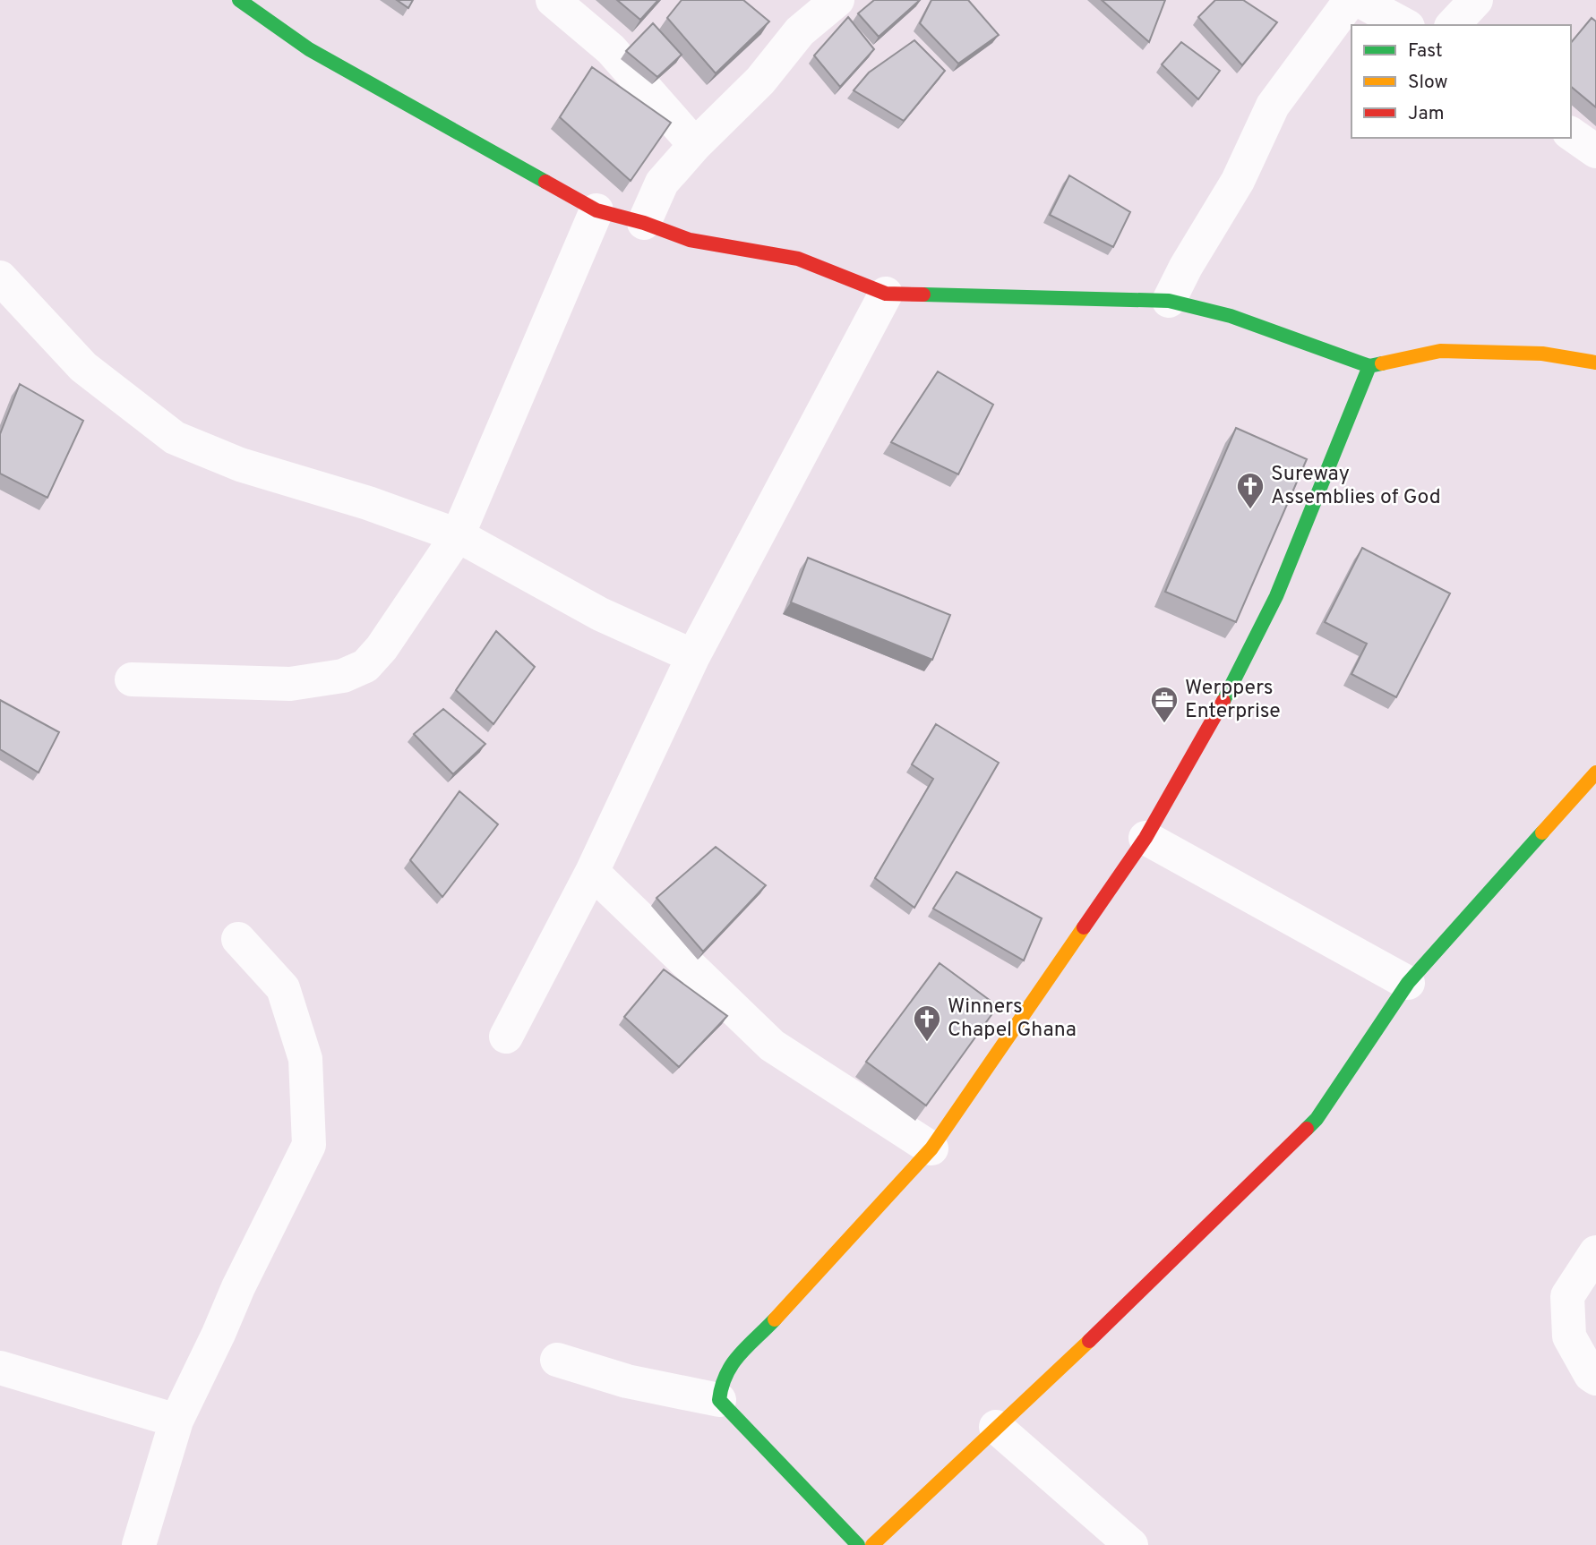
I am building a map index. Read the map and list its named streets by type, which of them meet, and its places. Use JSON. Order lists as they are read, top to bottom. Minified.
{"places":{"church":["Sureway Assemblies of God","Winners Chapel Ghana"],"office":["Werppers Enterprise"]},"legend":["Fast","Slow","Jam"]}
